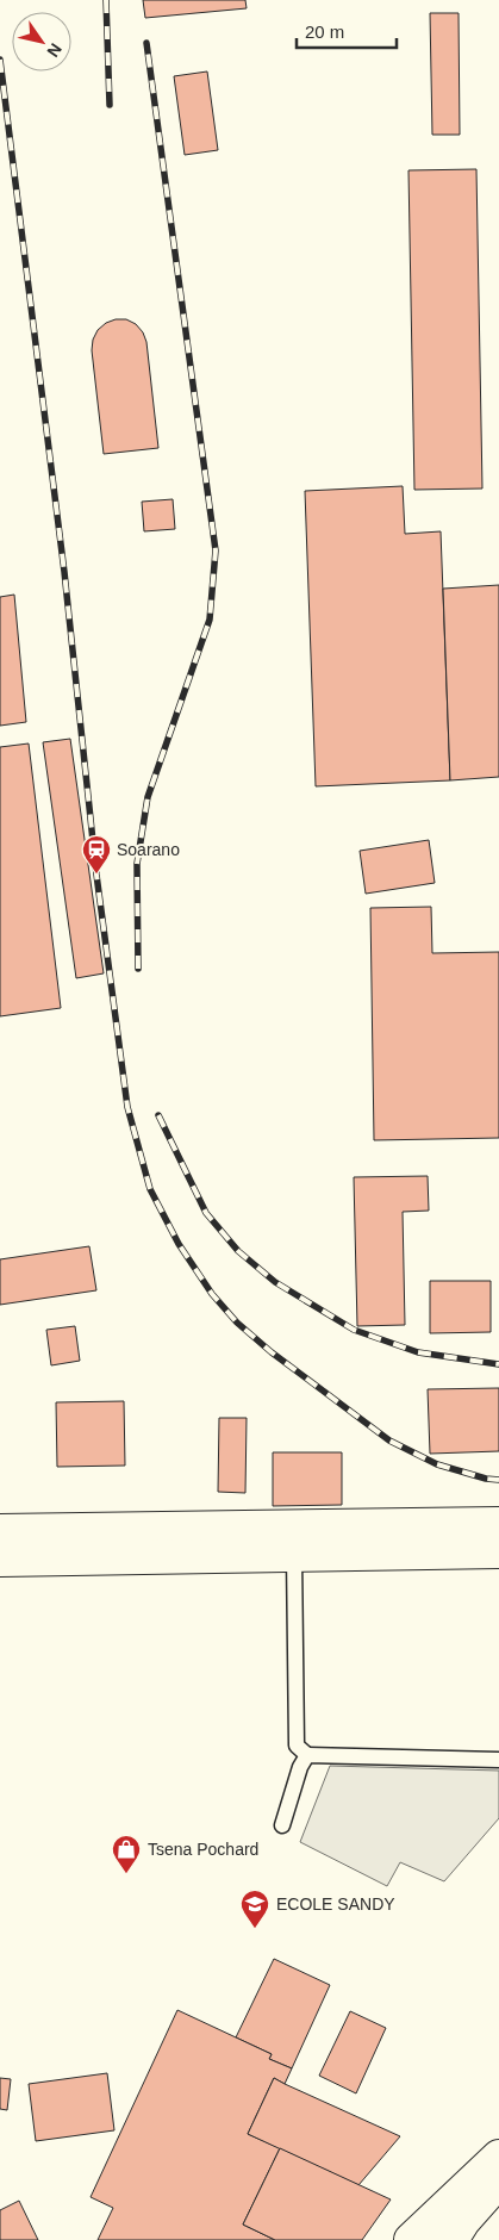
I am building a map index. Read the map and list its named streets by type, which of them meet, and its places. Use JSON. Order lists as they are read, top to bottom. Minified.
{"places":{"station":["Soarano"],"shop":["Tsena Pochard"],"school or university":["ECOLE SANDY"]},"scale_bar":"20 m","north":"bottom right"}
